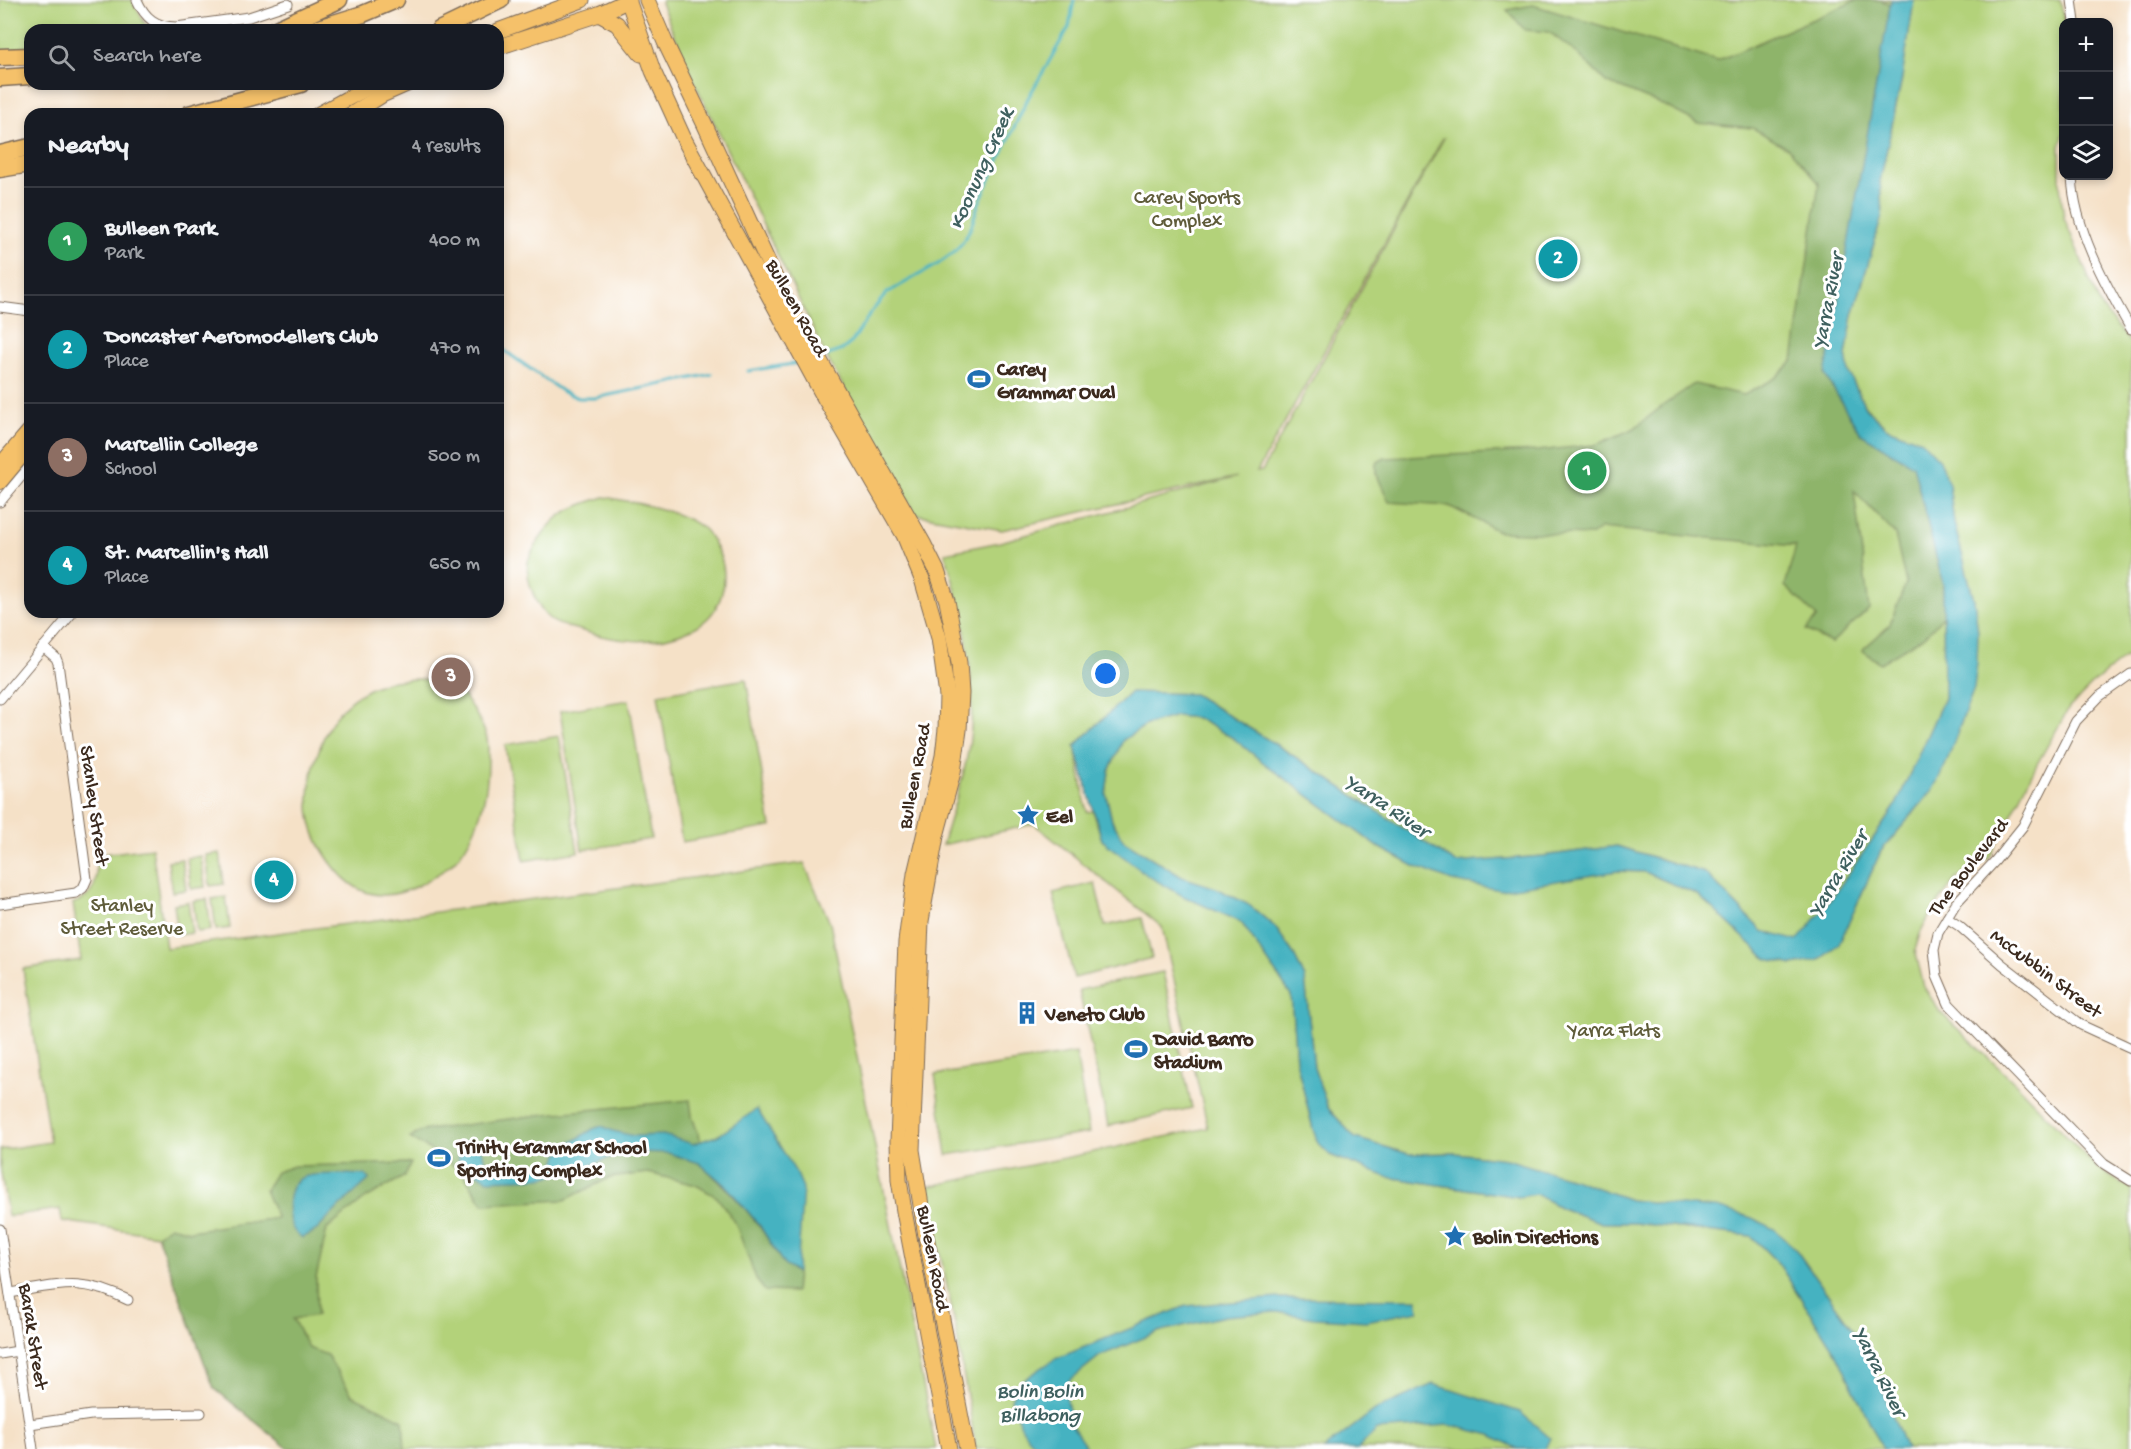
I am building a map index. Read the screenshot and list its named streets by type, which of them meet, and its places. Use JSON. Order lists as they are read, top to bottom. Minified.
{"streets":{"highway":["Bulleen Road"],"street":["Stanley Street","The Boulevard","McCubbin Street","Barak Street"]},"crossings":[["The Boulevard","McCubbin Street"]],"water":["Koonung Creek","Yarra River","Bolin Bolin Billabong"],"parks":["Carey Sports Complex","Stanley Street Reserve","Yarra Flats"],"places":{"sports":["Carey Grammar Oval","David Barro Stadium","Trinity Grammar School Sporting Complex"],"place":["Eel","Bolin Directions"],"building":["Veneto Club"]},"page":{"map_buttons":["+","−"],"search":"Search here","heading":["Nearby","4 results"],"list":[{"mark":"1","name":"Bulleen Park","note":"Park","value":"400 m"},{"mark":"2","name":"Doncaster Aeromodellers Club","note":"Place","value":"470 m"},{"mark":"3","name":"Marcellin College","note":"School","value":"500 m"},{"mark":"4","name":"St. Marcellin's Hall","note":"Place","value":"650 m"}],"pins":["2","1","3","4"]}}
